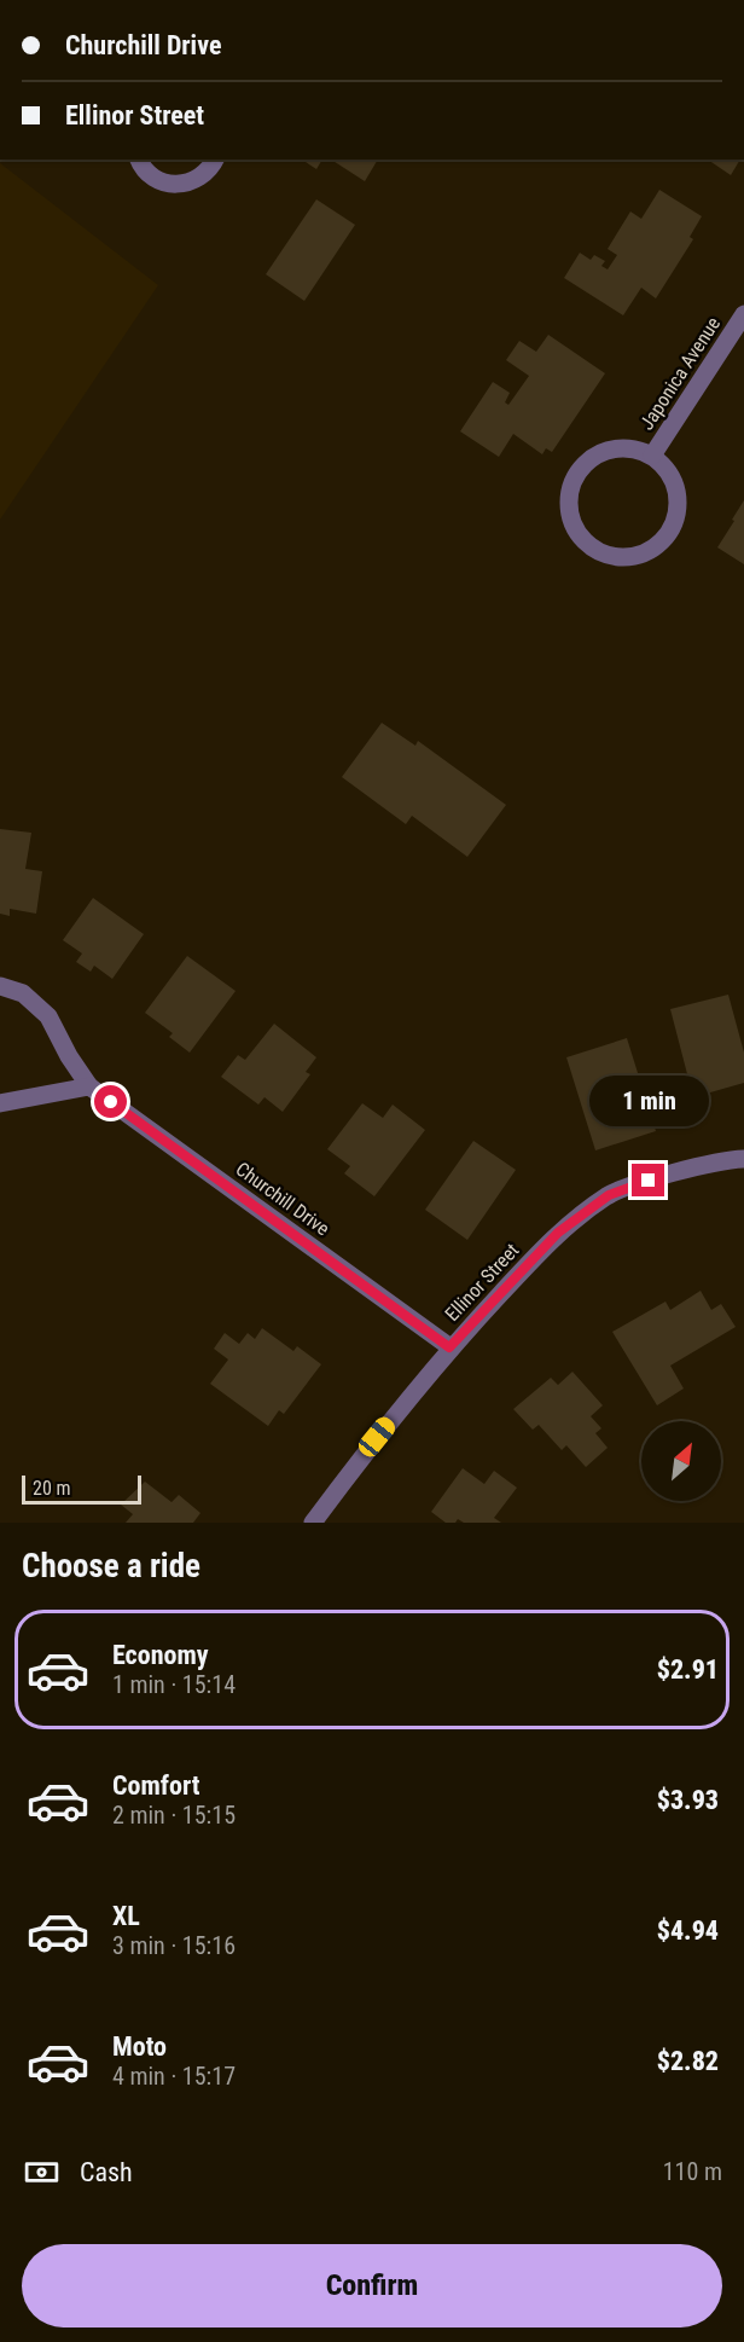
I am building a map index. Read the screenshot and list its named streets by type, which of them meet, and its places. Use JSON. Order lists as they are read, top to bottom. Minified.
{"streets":{"street":["Japonica Avenue","Churchill Drive","Ellinor Street"]},"crossings":[["Churchill Drive","Ellinor Street"]],"scale_bar":"20 m","north":"top right","page":{"banner":["Churchill Drive","Ellinor Street"],"bubble":"1 min","scale":"20 m","heading":"Choose a ride","list":[{"name":"Economy","note":"1 min · 15:14","value":"$2.91"},{"name":"Comfort","note":"2 min · 15:15","value":"$3.93"},{"name":"XL","note":"3 min · 15:16","value":"$4.94"},{"name":"Moto","note":"4 min · 15:17","value":"$2.82"}],"pay":["Cash","110 m"],"buttons":"Confirm"}}
